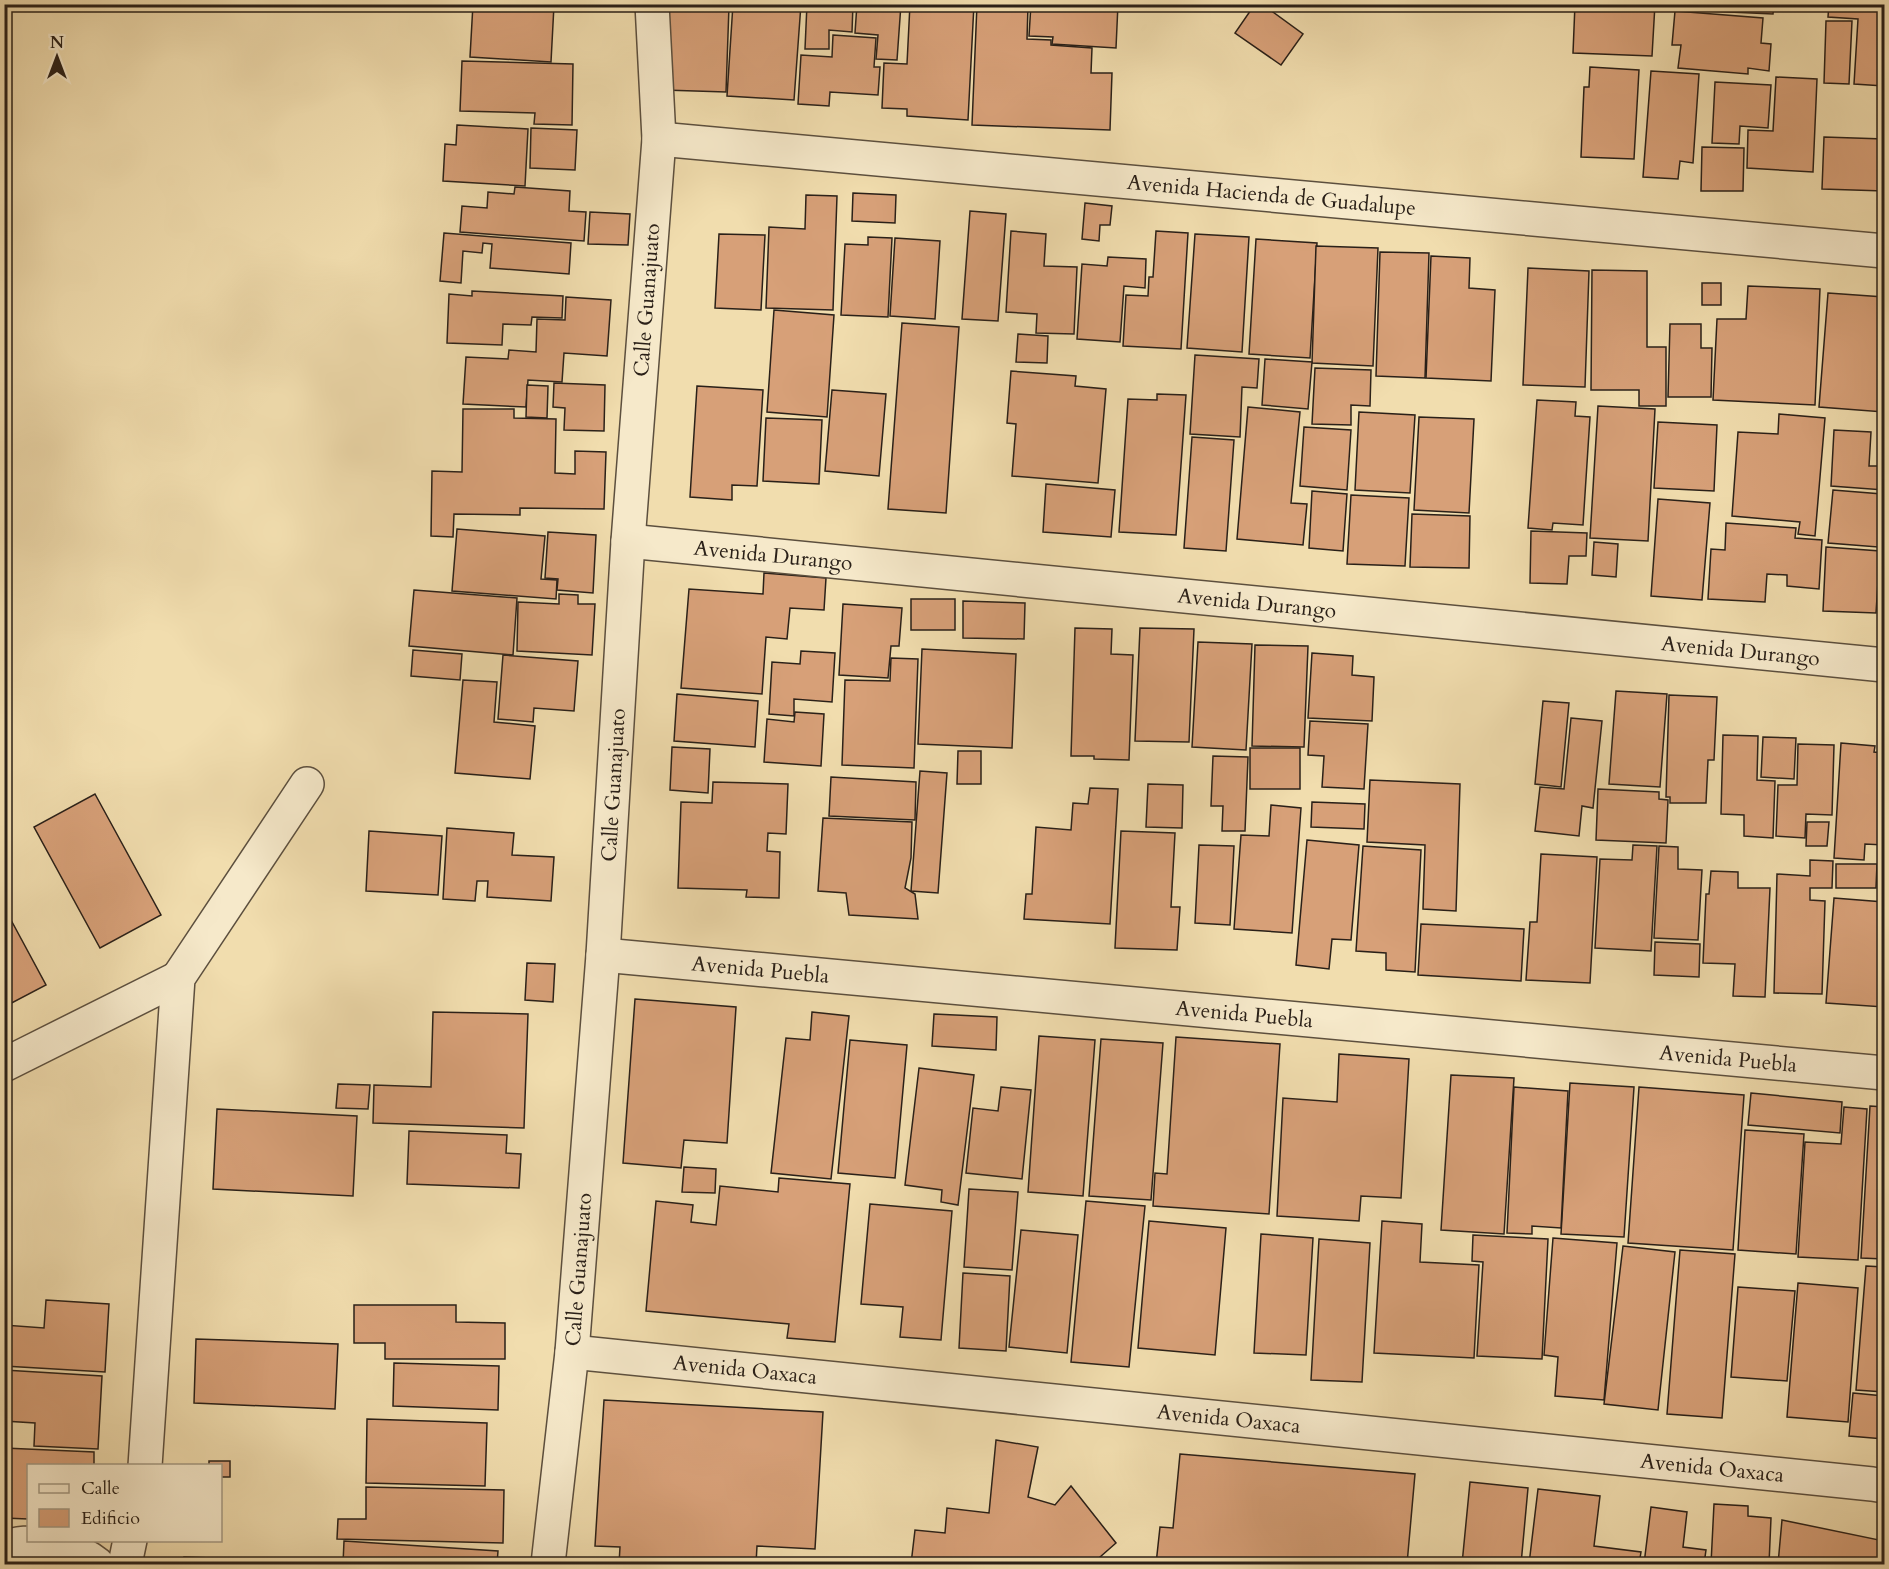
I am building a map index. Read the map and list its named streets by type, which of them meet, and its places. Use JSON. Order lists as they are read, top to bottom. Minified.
{"streets":{"street":["Avenida Hacienda de Guadalupe","Calle Guanajuato","Avenida Durango","Avenida Puebla","Avenida Oaxaca"]},"crossings":[["Avenida Hacienda de Guadalupe","Calle Guanajuato"],["Calle Guanajuato","Avenida Durango"],["Calle Guanajuato","Avenida Puebla"],["Calle Guanajuato","Avenida Oaxaca"]],"legend":["Calle","Edificio"],"north":"top"}
